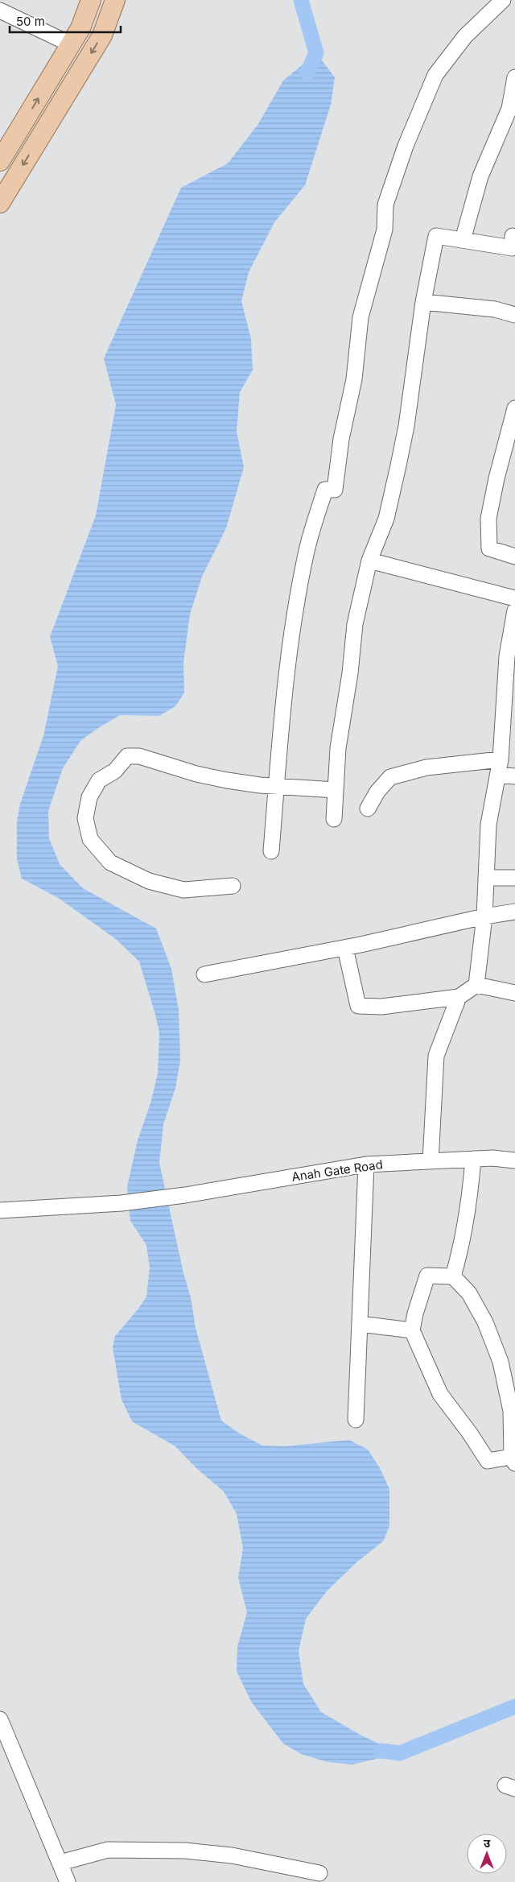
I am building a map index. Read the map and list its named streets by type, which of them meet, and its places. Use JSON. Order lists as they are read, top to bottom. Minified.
{"streets":{"street":["Anah Gate Road"]},"scale_bar":"50 m","north":"top"}
